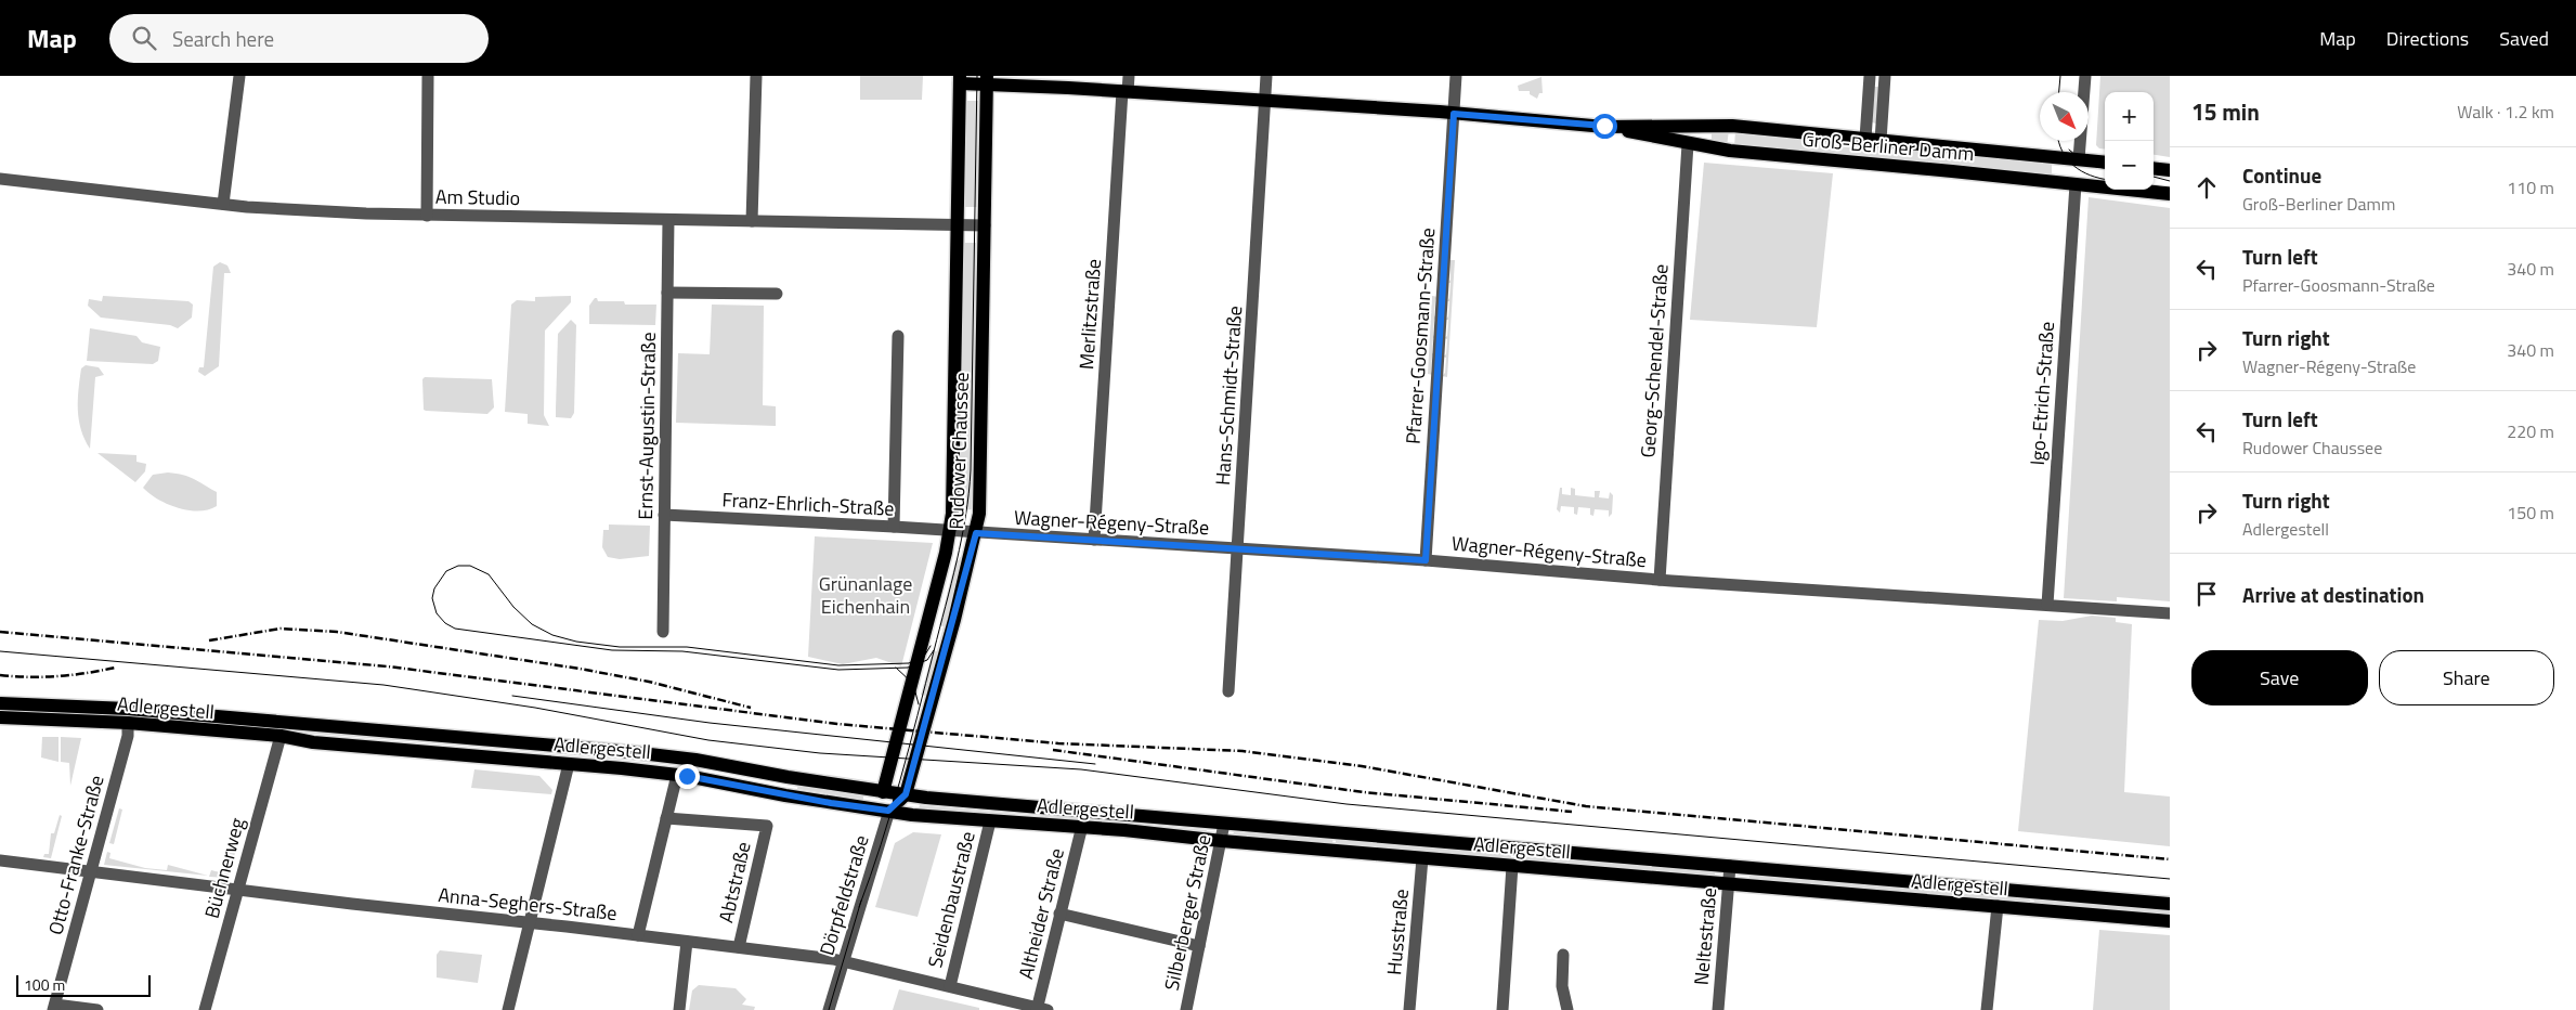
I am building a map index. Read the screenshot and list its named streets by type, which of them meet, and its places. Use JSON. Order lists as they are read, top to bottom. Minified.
{"streets":{"main road":["Groß-Berliner Damm","Rudower Chaussee","Adlergestell"],"street":["Am Studio","Merlitzstraße","Pfarrer-Goosmann-Straße","Georg-Schendel-Straße","Igo-Etrich-Straße","Hans-Schmidt-Straße","Ernst-Augustin-Straße","Franz-Ehrlich-Straße","Wagner-Régeny-Straße","Otto-Franke-Straße","Büchnerweg","Abtstraße","Dörpfeldstraße","Seidenbaustraße","Anna-Seghers-Straße","Silberberger Straße","Altheider Straße","Husstraße","Neltestraße"]},"crossings":[["Groß-Berliner Damm","Merlitzstraße"],["Groß-Berliner Damm","Pfarrer-Goosmann-Straße"],["Groß-Berliner Damm","Georg-Schendel-Straße"],["Groß-Berliner Damm","Igo-Etrich-Straße"],["Groß-Berliner Damm","Hans-Schmidt-Straße"],["Groß-Berliner Damm","Rudower Chaussee"],["Am Studio","Ernst-Augustin-Straße"],["Am Studio","Rudower Chaussee"],["Merlitzstraße","Wagner-Régeny-Straße"],["Pfarrer-Goosmann-Straße","Wagner-Régeny-Straße"],["Georg-Schendel-Straße","Wagner-Régeny-Straße"],["Igo-Etrich-Straße","Wagner-Régeny-Straße"],["Hans-Schmidt-Straße","Wagner-Régeny-Straße"],["Ernst-Augustin-Straße","Franz-Ehrlich-Straße"],["Rudower Chaussee","Franz-Ehrlich-Straße"],["Rudower Chaussee","Wagner-Régeny-Straße"],["Rudower Chaussee","Adlergestell"],["Franz-Ehrlich-Straße","Wagner-Régeny-Straße"],["Adlergestell","Otto-Franke-Straße"],["Adlergestell","Büchnerweg"],["Adlergestell","Dörpfeldstraße"],["Adlergestell","Seidenbaustraße"],["Adlergestell","Silberberger Straße"],["Adlergestell","Altheider Straße"],["Adlergestell","Husstraße"],["Adlergestell","Neltestraße"],["Otto-Franke-Straße","Anna-Seghers-Straße"],["Büchnerweg","Anna-Seghers-Straße"],["Abtstraße","Anna-Seghers-Straße"],["Dörpfeldstraße","Anna-Seghers-Straße"],["Seidenbaustraße","Anna-Seghers-Straße"],["Anna-Seghers-Straße","Altheider Straße"]],"parks":["Grünanlage Eichenhain"],"scale_bar":"100 m","north":"bottom right","page":{"header":"Map","search":"Search here","nav":["Map","Directions","Saved"],"heading":["15 min","Walk · 1.2 km"],"map_buttons":["+","−"],"list":[["Continue","Groß-Berliner Damm","110 m"],["Turn left","Pfarrer-Goosmann-Straße","340 m"],["Turn right","Wagner-Régeny-Straße","340 m"],["Turn left","Rudower Chaussee","220 m"],["Turn right","Adlergestell","150 m"],"Arrive at destination"],"buttons":["Save","Share"],"scale":"100 m"}}
